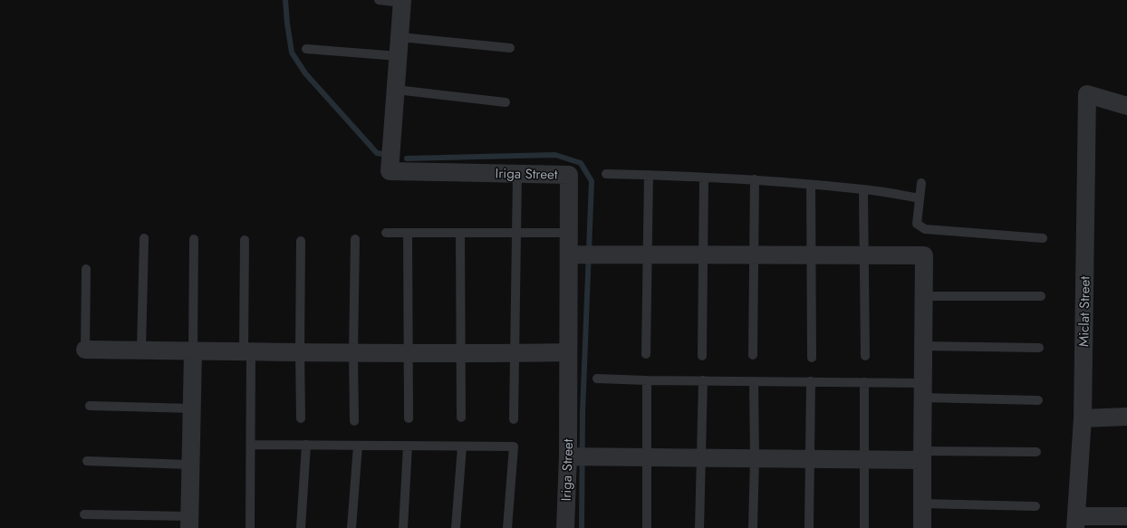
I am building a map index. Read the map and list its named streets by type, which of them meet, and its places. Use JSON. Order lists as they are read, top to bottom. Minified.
{"streets":{"street":["Iriga Street","Miclat Street"]}}
